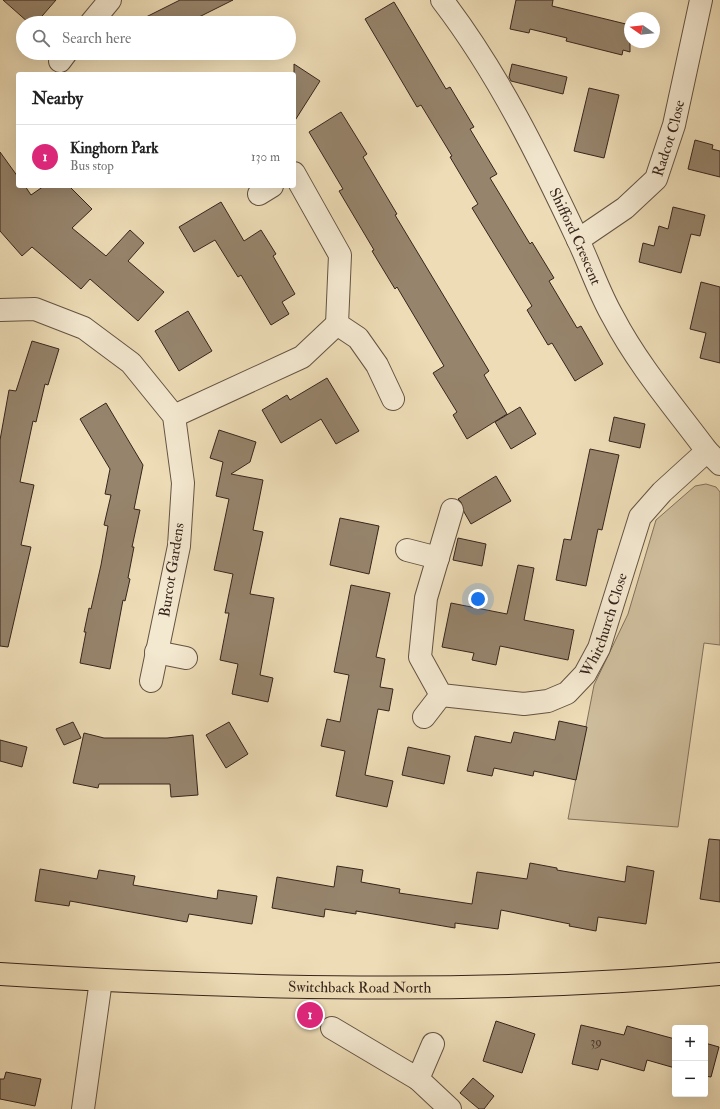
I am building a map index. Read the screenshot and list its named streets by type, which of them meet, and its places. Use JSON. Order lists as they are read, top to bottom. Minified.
{"streets":{"main road":["Switchback Road North"],"street":["Radcot Close","Shifford Crescent","Burcot Gardens","Whitchurch Close"]},"crossings":[["Radcot Close","Shifford Crescent"],["Shifford Crescent","Whitchurch Close"]],"house_numbers":["39"],"north":"left","page":{"search":"Search here","heading":"Nearby","list":[{"mark":"1","name":"Kinghorn Park","note":"Bus stop","value":"130 m"}],"pins":"1","map_buttons":["+","−"]}}
